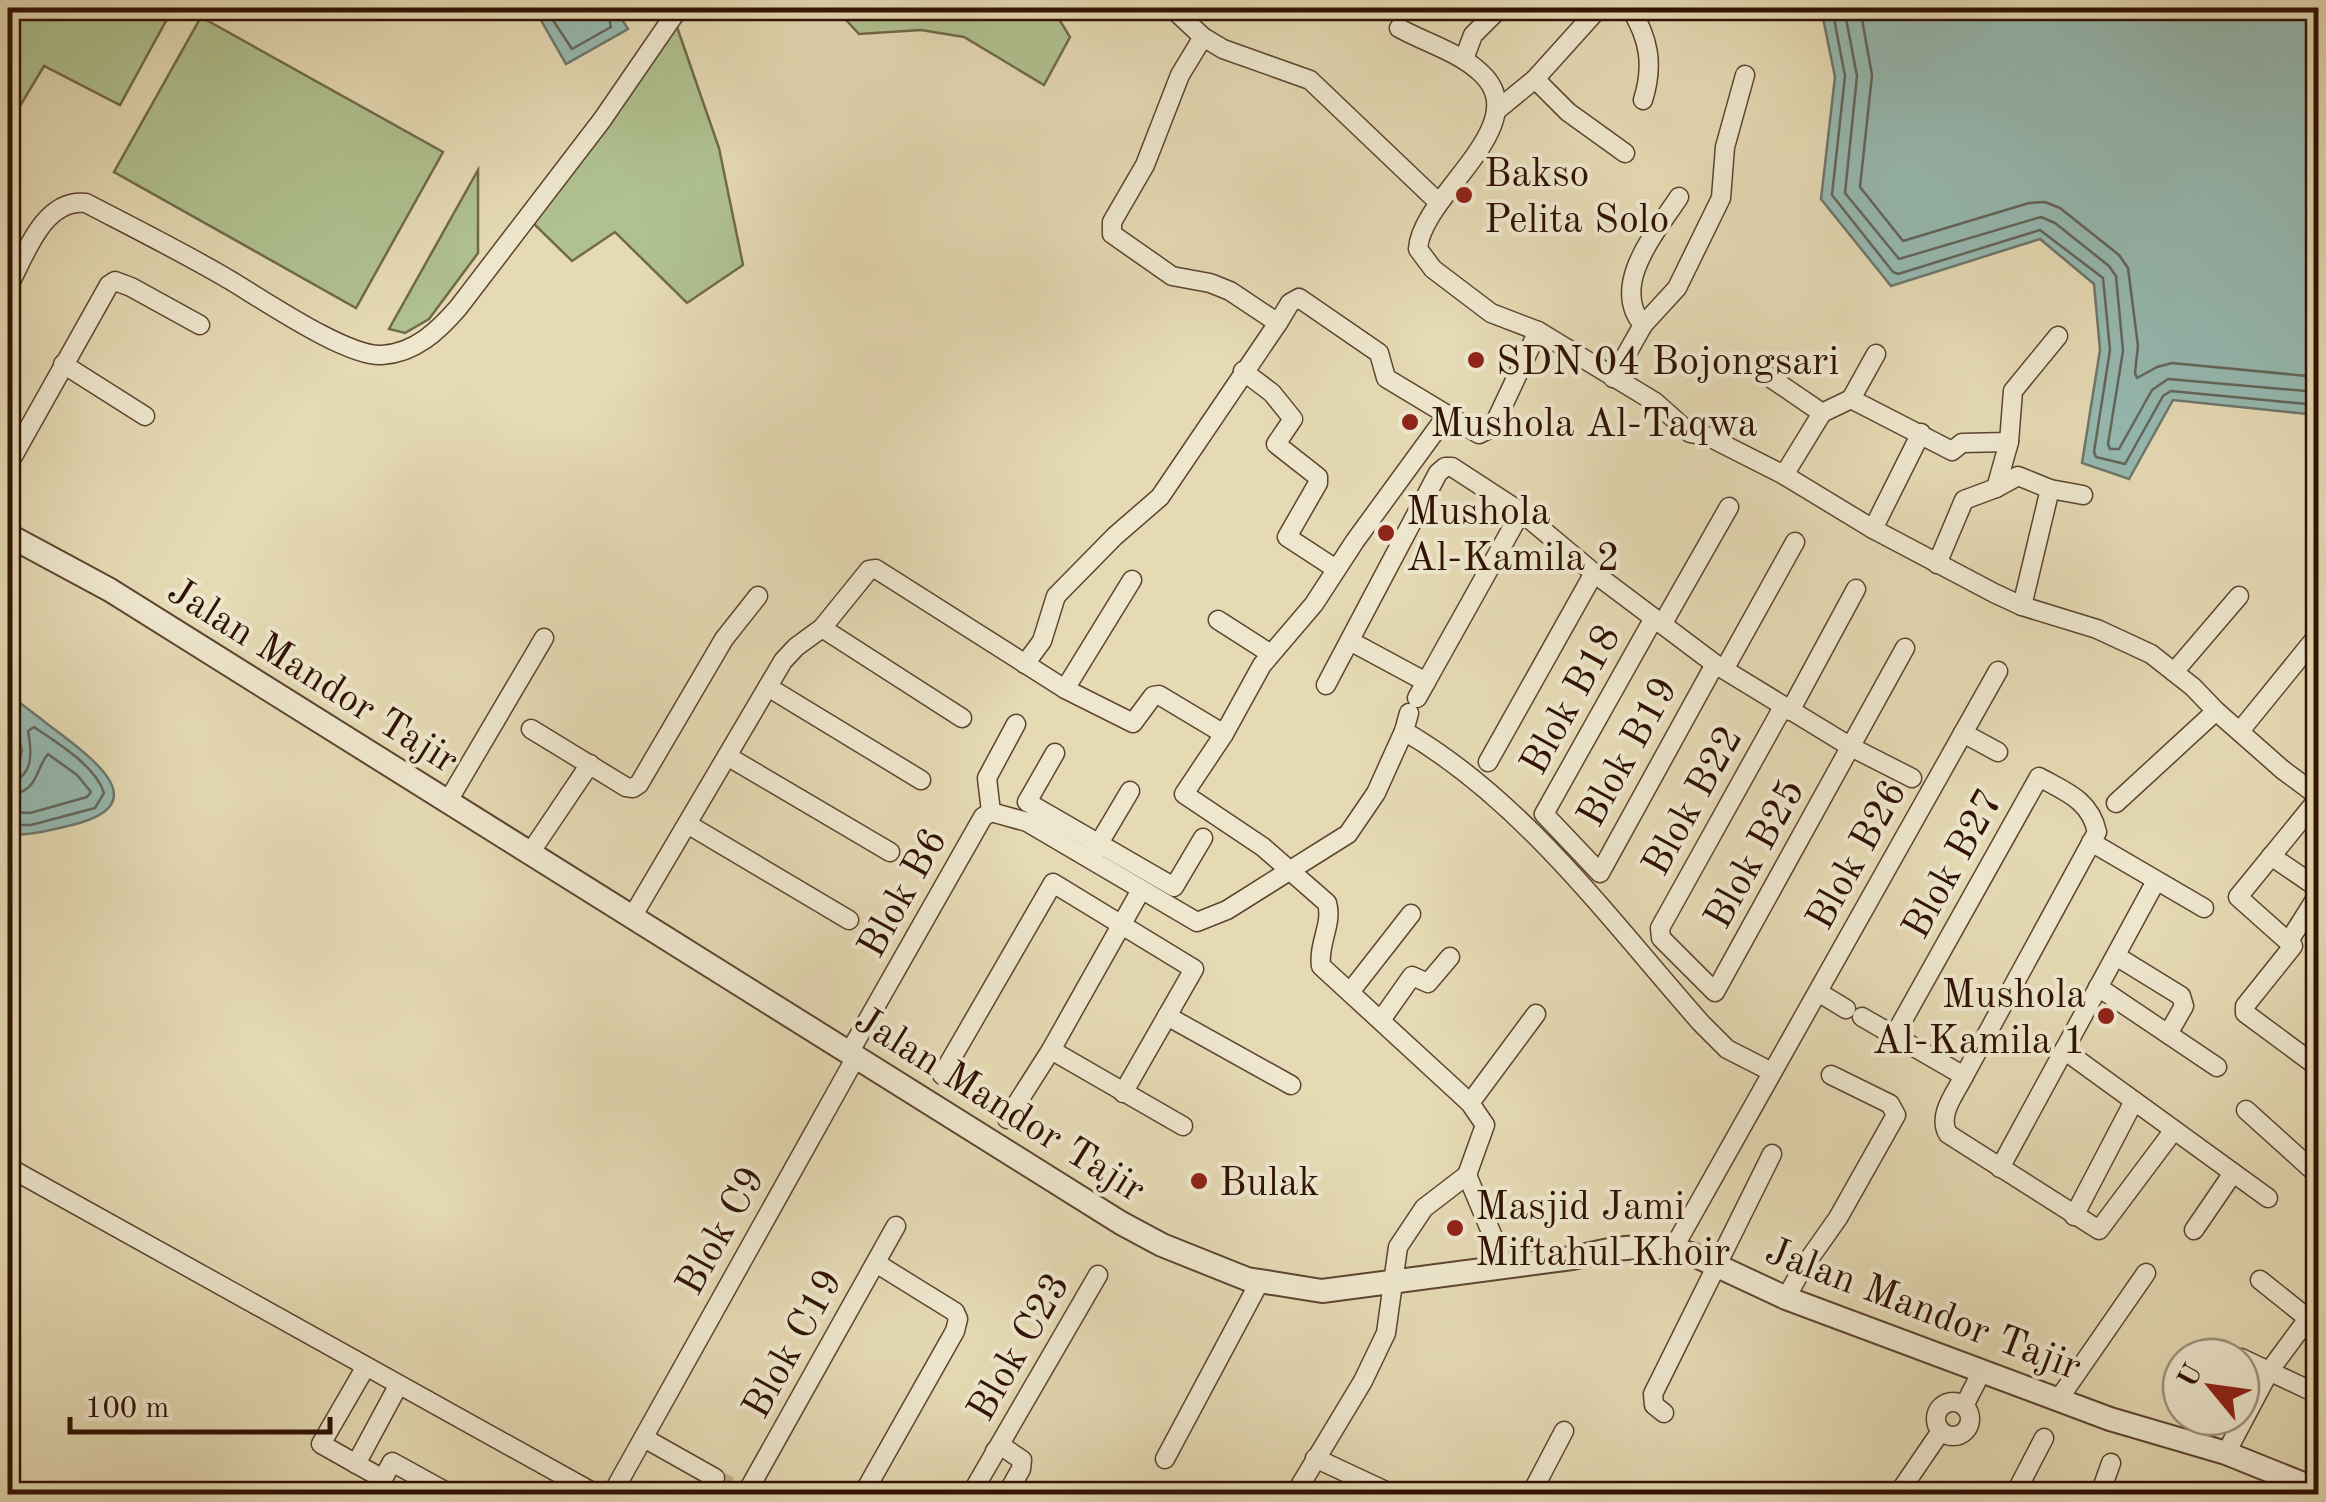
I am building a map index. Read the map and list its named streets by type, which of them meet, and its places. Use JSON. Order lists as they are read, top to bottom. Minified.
{"streets":{"street":["Jalan Mandor Tajir","Blok B18","Blok B19","Blok B22","Blok B25","Blok B26","Blok B27","Blok B6","Blok C9","Blok C19","Blok C23"]},"crossings":[["Jalan Mandor Tajir","Blok B26"],["Jalan Mandor Tajir","Blok B6"],["Jalan Mandor Tajir","Blok C9"],["Blok B18","Blok B19"],["Blok B22","Blok B25"],["Blok B6","Blok C9"]],"places":["Bakso Pelita Solo","SDN 04 Bojongsari","Mushola Al-Taqwa","Mushola Al-Kamila 2","Mushola Al-Kamila 1","Bulak","Masjid Jami Miftahul Khoir"],"scale_bar":"100 m","north":"top left"}
